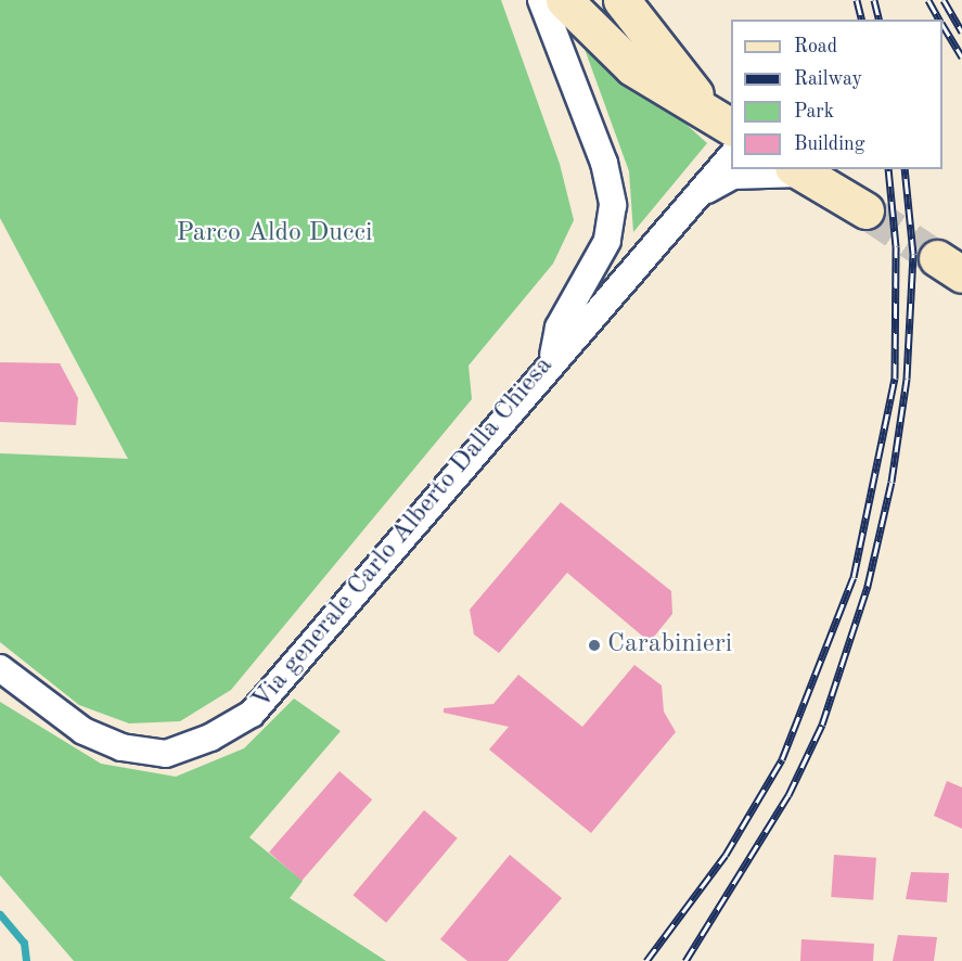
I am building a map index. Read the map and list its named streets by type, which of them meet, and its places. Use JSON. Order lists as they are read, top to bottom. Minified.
{"streets":{"street":["Via generale Carlo Alberto Dalla Chiesa"]},"parks":["Parco Aldo Ducci"],"places":["Carabinieri"],"legend":["Road","Railway","Park","Building"]}
